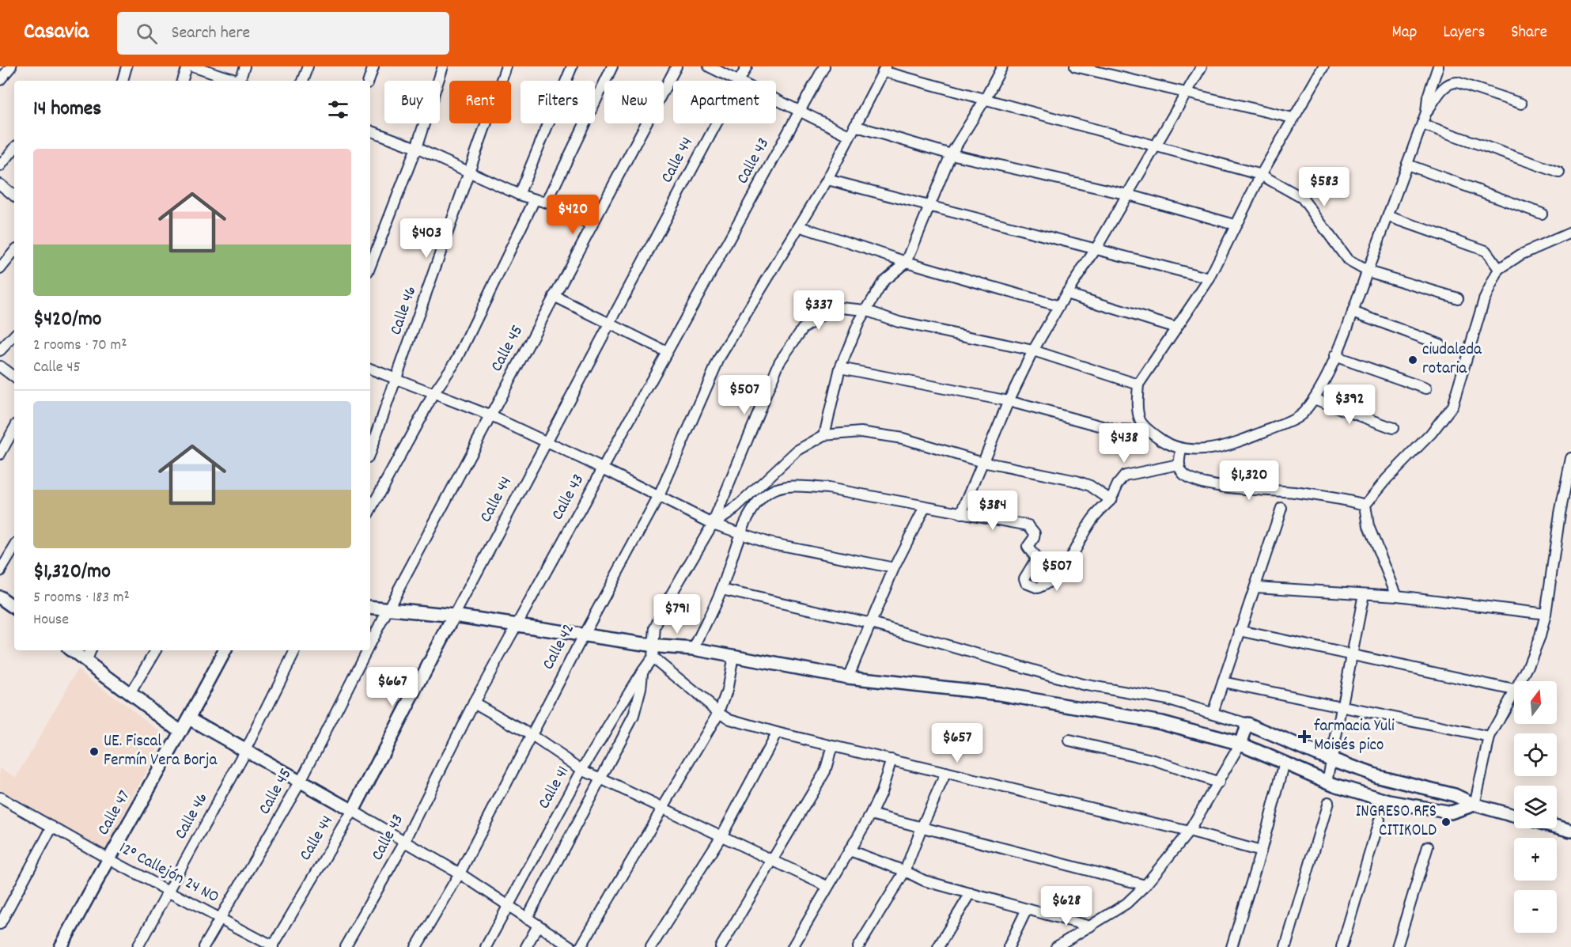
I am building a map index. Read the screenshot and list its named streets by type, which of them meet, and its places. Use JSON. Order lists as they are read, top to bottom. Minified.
{"streets":{"street":["Calle 44","Calle 43","Calle 46","Calle 45","Calle 42","Calle 41","Calle 47","12° Callejón 24 NO"]},"crossings":[["Calle 44","12° Callejón 24 NO"],["Calle 46","12° Callejón 24 NO"],["Calle 45","12° Callejón 24 NO"],["Calle 47","12° Callejón 24 NO"]],"places":{"other":["ciudaleda rotaria","UE. Fiscal Fermín Vera Borja","INGRESO RFS CITIKOLD"],"health":["farmacia Yuli Moisés pico"]},"north":"top","page":{"header":"Casavia","search":"Search here","nav":["Map","Layers","Share"],"chip":["Buy","Rent","Filters","New","Apartment"],"heading":"14 homes","list":[{"name":"$420/mo","note":"2 rooms · 70 m² · Calle 45"},{"name":"$1,320/mo","note":"5 rooms · 183 m² · House"}],"price":["$583","$420","$403","$337","$507","$392","$438","$1,320","$384","$507","$791","$667","$657","$628"],"map_buttons":["+","−"]}}
